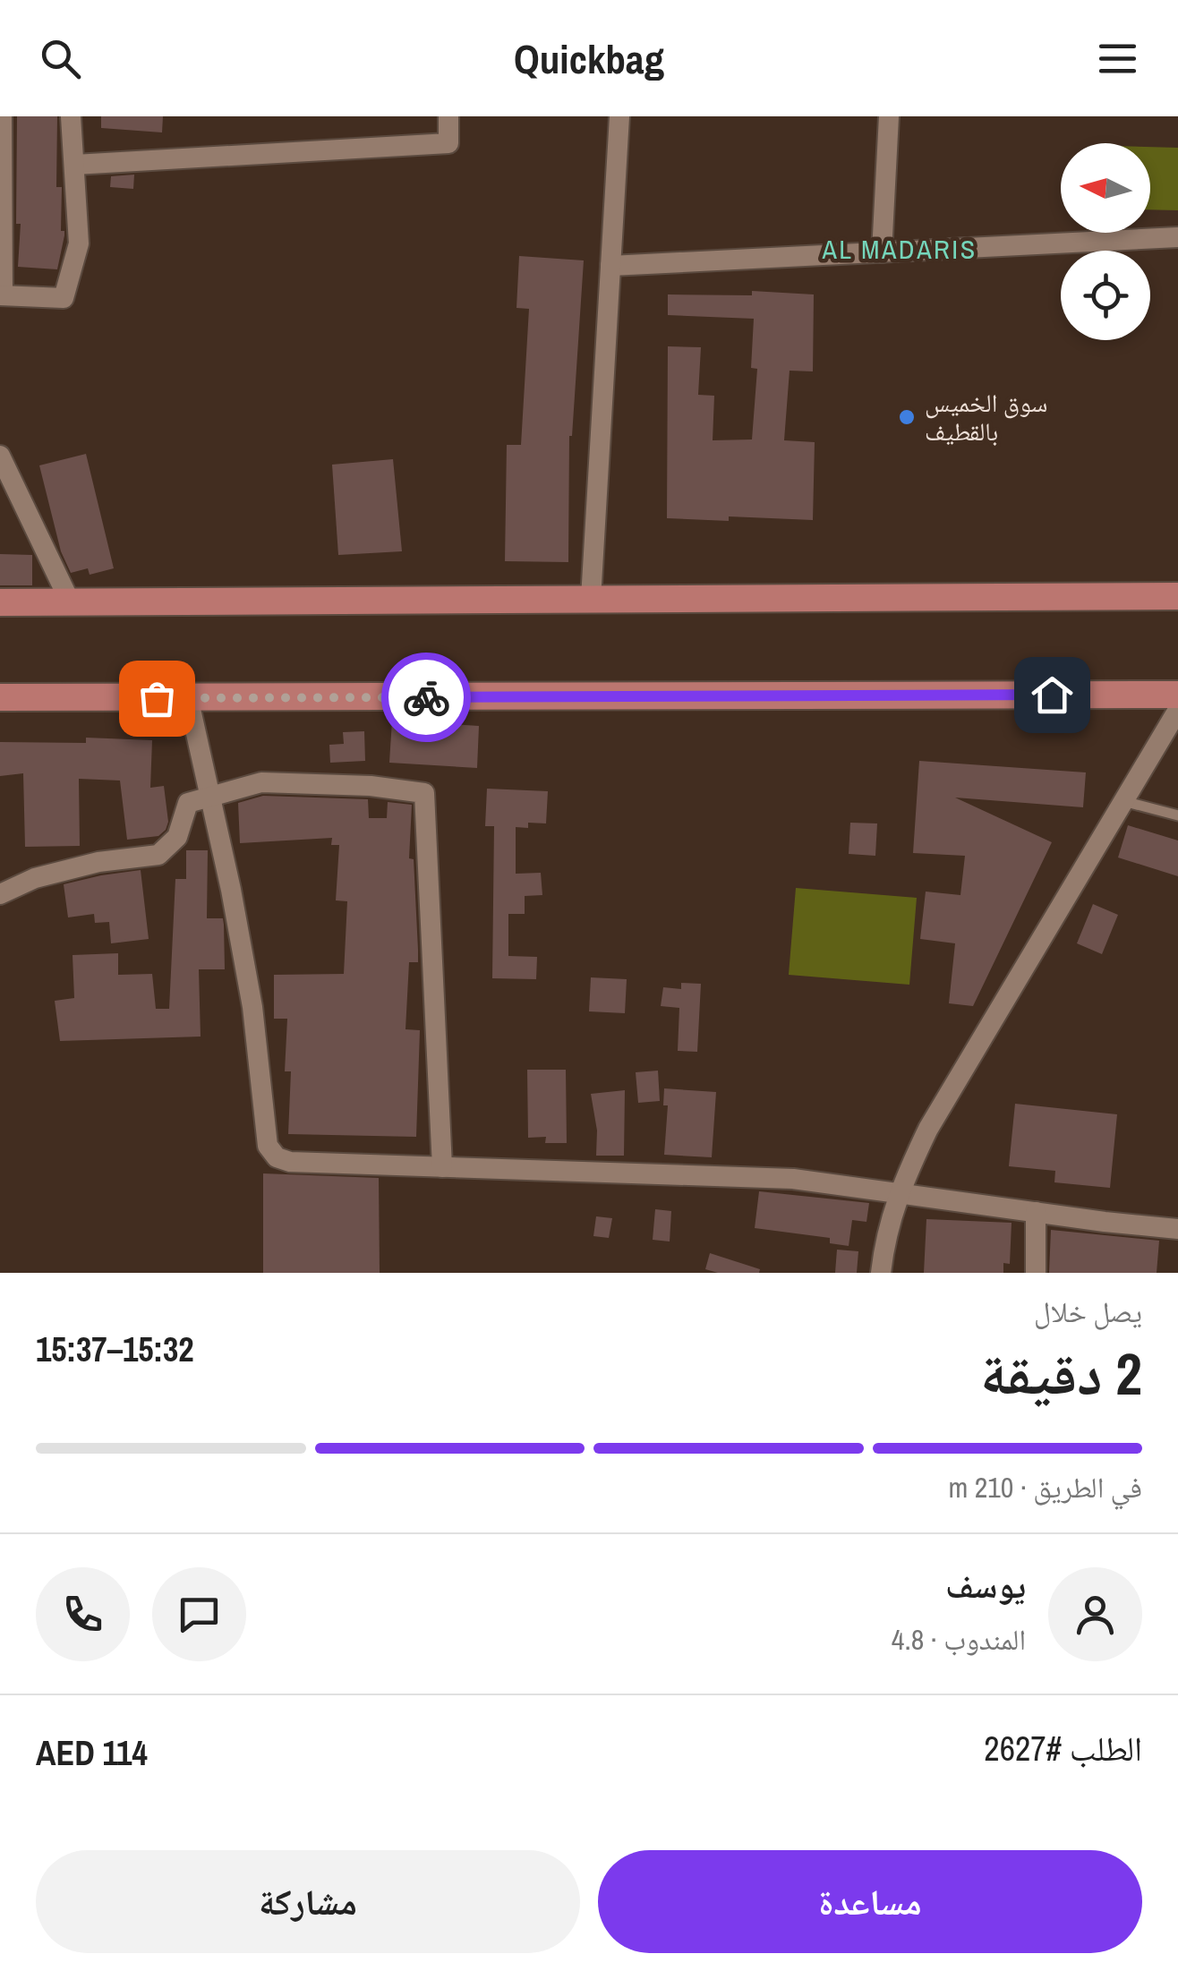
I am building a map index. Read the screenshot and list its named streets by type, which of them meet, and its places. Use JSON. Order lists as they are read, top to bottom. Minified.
{"districts":["AL MADARIS"],"places":["سوق الخميس بالقطيف"],"north":"left","page":{"header":"Quickbag","heading":["2 دقيقة","يصل خلال","15:32–15:37"],"panel":["يوسف","المندوب · 4.8","الطلب #2627","AED 114"],"bar":"في الطريق · 210 m","buttons":["مساعدة","مشاركة"]}}
